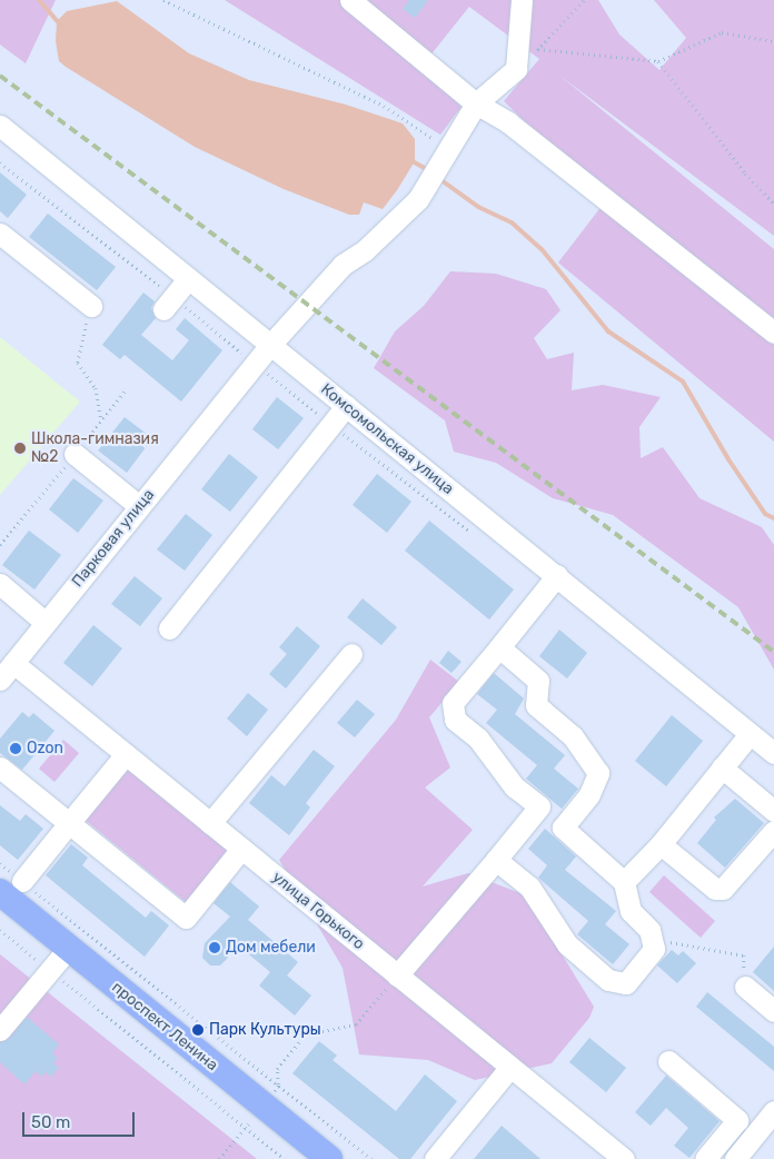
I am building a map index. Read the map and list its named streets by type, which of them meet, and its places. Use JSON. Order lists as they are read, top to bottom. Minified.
{"streets":{"main road":["проспект Ленина"],"street":["Комсомольская улица","Парковая улица","улица Горького"]},"crossings":[["Комсомольская улица","Парковая улица"],["Парковая улица","улица Горького"]],"places":["Школа-гимназия №2","Ozon","Дом мебели","Парк Культуры"],"scale_bar":"50 m"}
